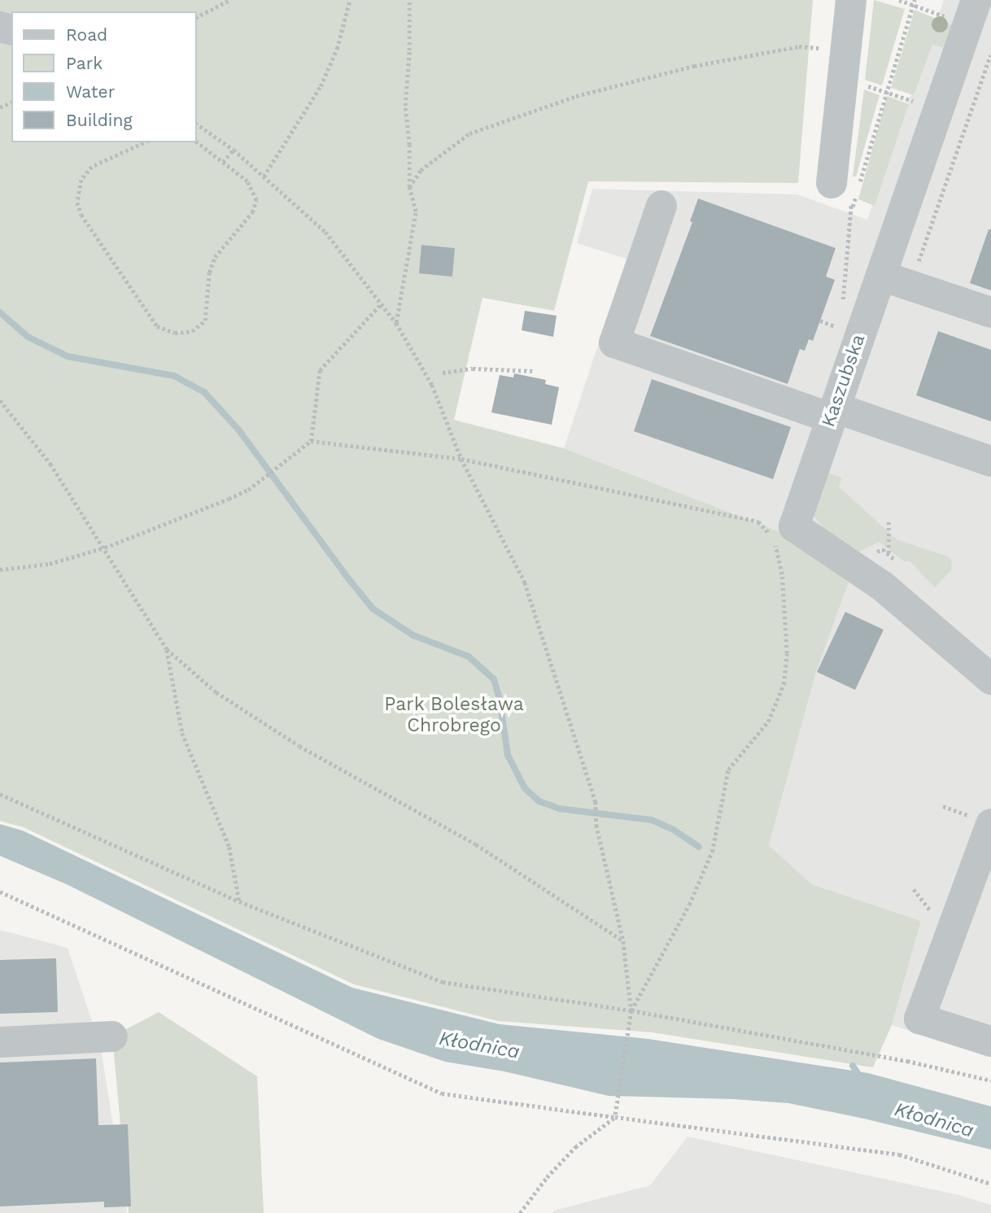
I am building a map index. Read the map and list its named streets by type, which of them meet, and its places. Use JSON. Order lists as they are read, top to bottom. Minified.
{"streets":{"street":["Kaszubska"]},"water":["Kłodnica"],"parks":["Park Bolesława Chrobrego"],"legend":["Road","Park","Water","Building"]}
